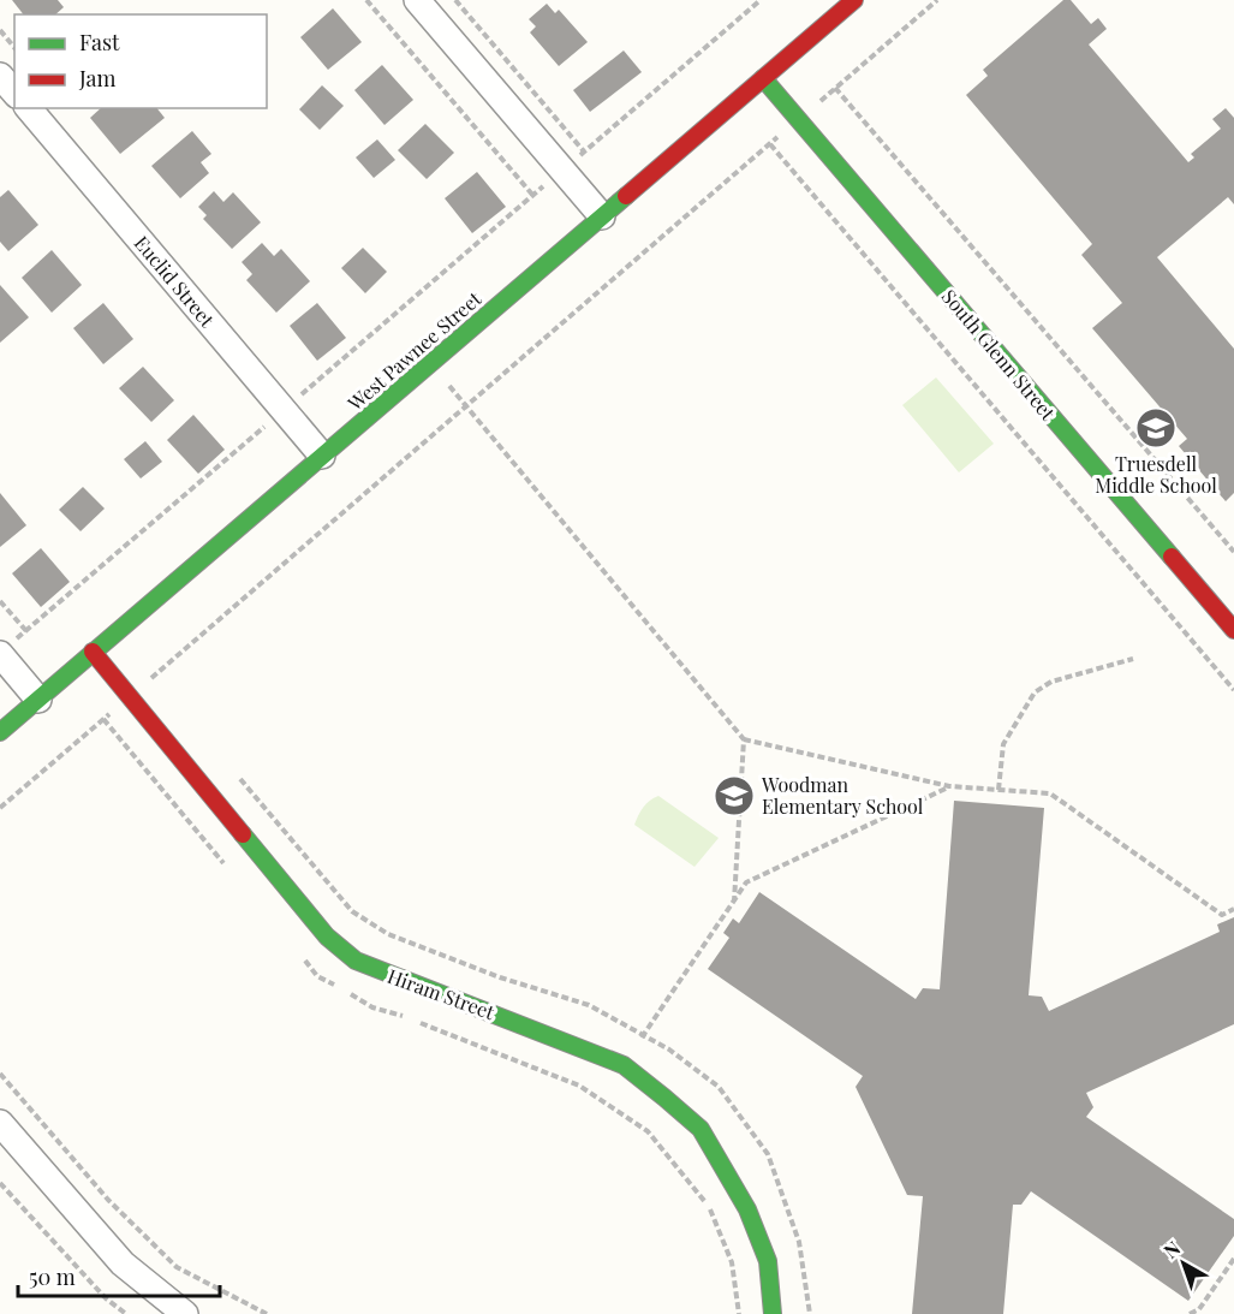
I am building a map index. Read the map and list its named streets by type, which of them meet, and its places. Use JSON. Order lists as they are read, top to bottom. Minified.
{"streets":{"street":["Euclid Street","West Pawnee Street","South Glenn Street","Hiram Street"]},"crossings":[["Euclid Street","West Pawnee Street"],["West Pawnee Street","South Glenn Street"],["West Pawnee Street","Hiram Street"]],"places":{"school or university":["Truesdell Middle School","Woodman Elementary School"]},"legend":["Fast","Jam"],"scale_bar":"50 m","north":"top left"}
